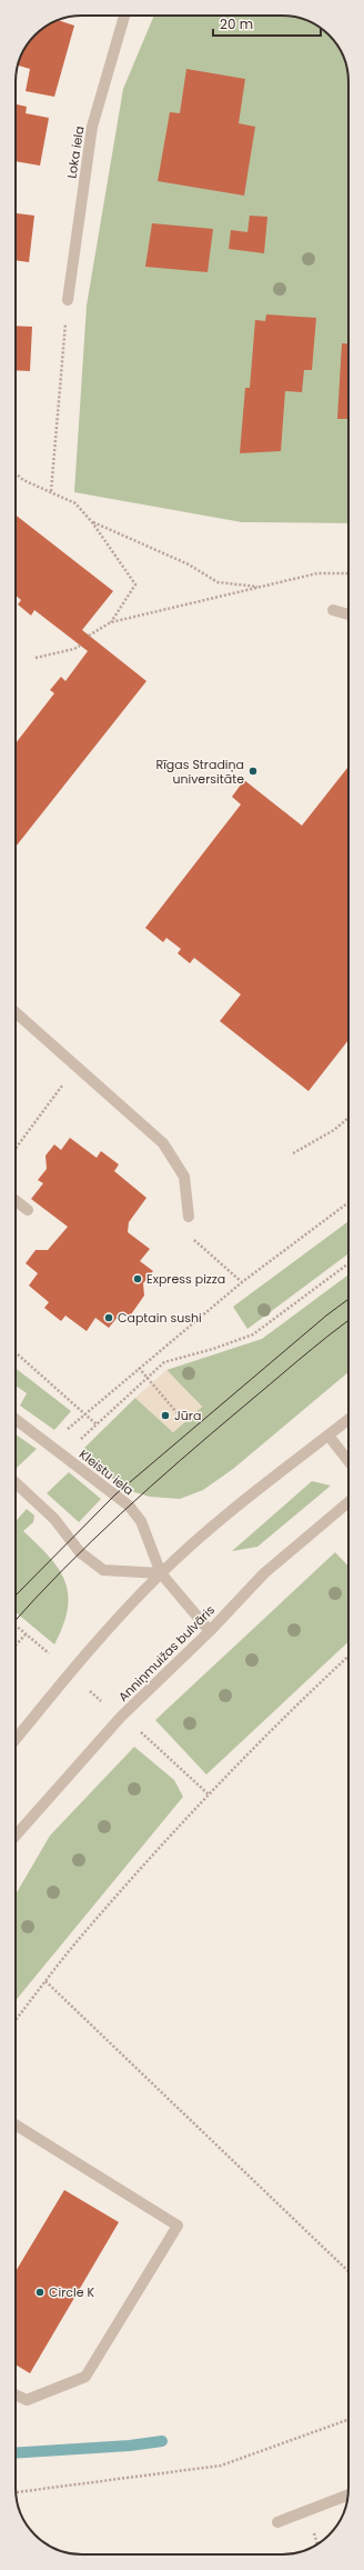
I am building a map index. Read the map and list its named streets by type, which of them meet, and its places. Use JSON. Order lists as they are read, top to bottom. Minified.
{"streets":{"street":["Loka iela","Kleistu iela","Anniņmuižas bulvāris"]},"crossings":[["Kleistu iela","Anniņmuižas bulvāris"]],"places":["Rīgas Stradiņa universitāte","Express pizza","Captain sushi","Jūra","Circle K"],"scale_bar":"20 m"}
